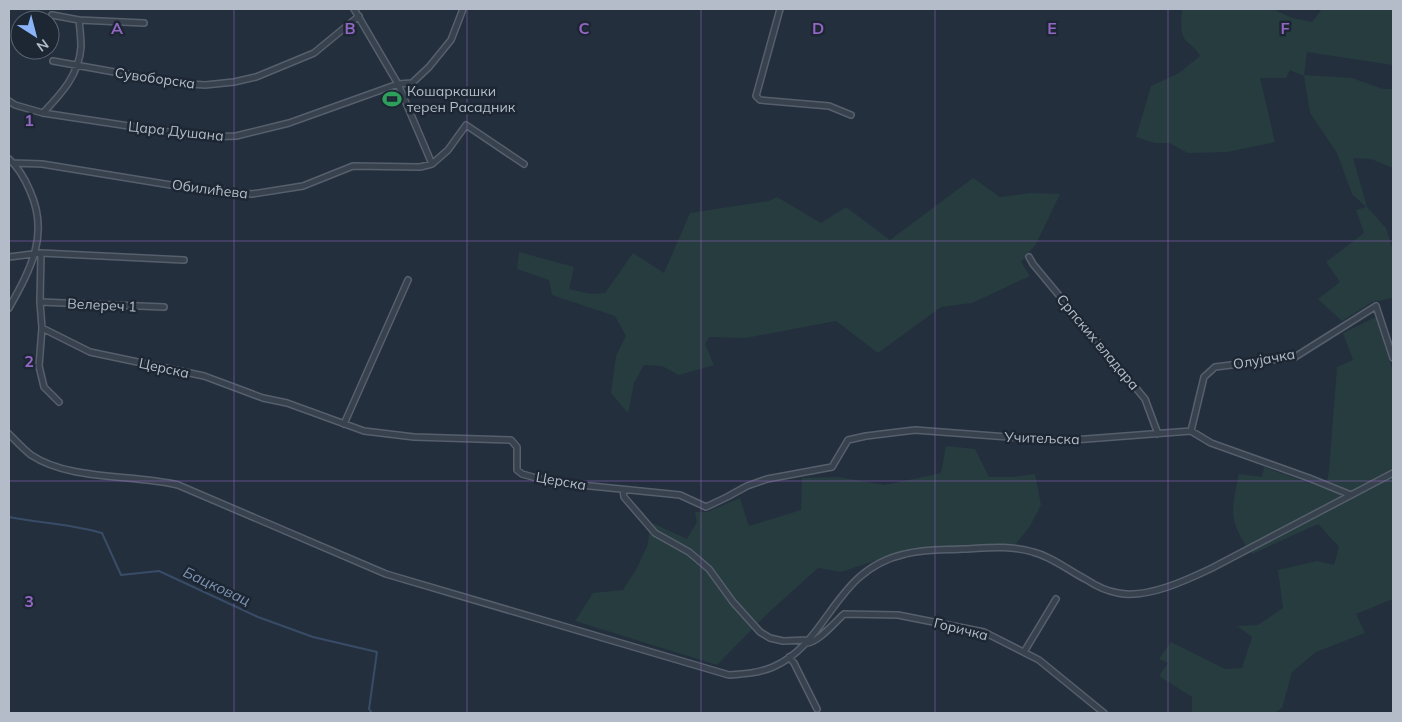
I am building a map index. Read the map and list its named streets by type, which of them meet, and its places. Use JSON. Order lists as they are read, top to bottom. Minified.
{"streets":{"street":["Сувоборска","Цара Душана","Обилићева","Велереч 1","Српских владара","Олујачка","Церска","Учитељска","Горичка"]},"crossings":[["Српских владара","Учитељска"],["Олујачка","Учитељска"],["Церска","Учитељска"]],"water":["Бацковац"],"places":{"sports":["Кошаркашки терен Расадник"]},"north":"bottom right","grid":{"columns":["A","B","C","D","E","F"],"rows":["1","2","3"]}}
